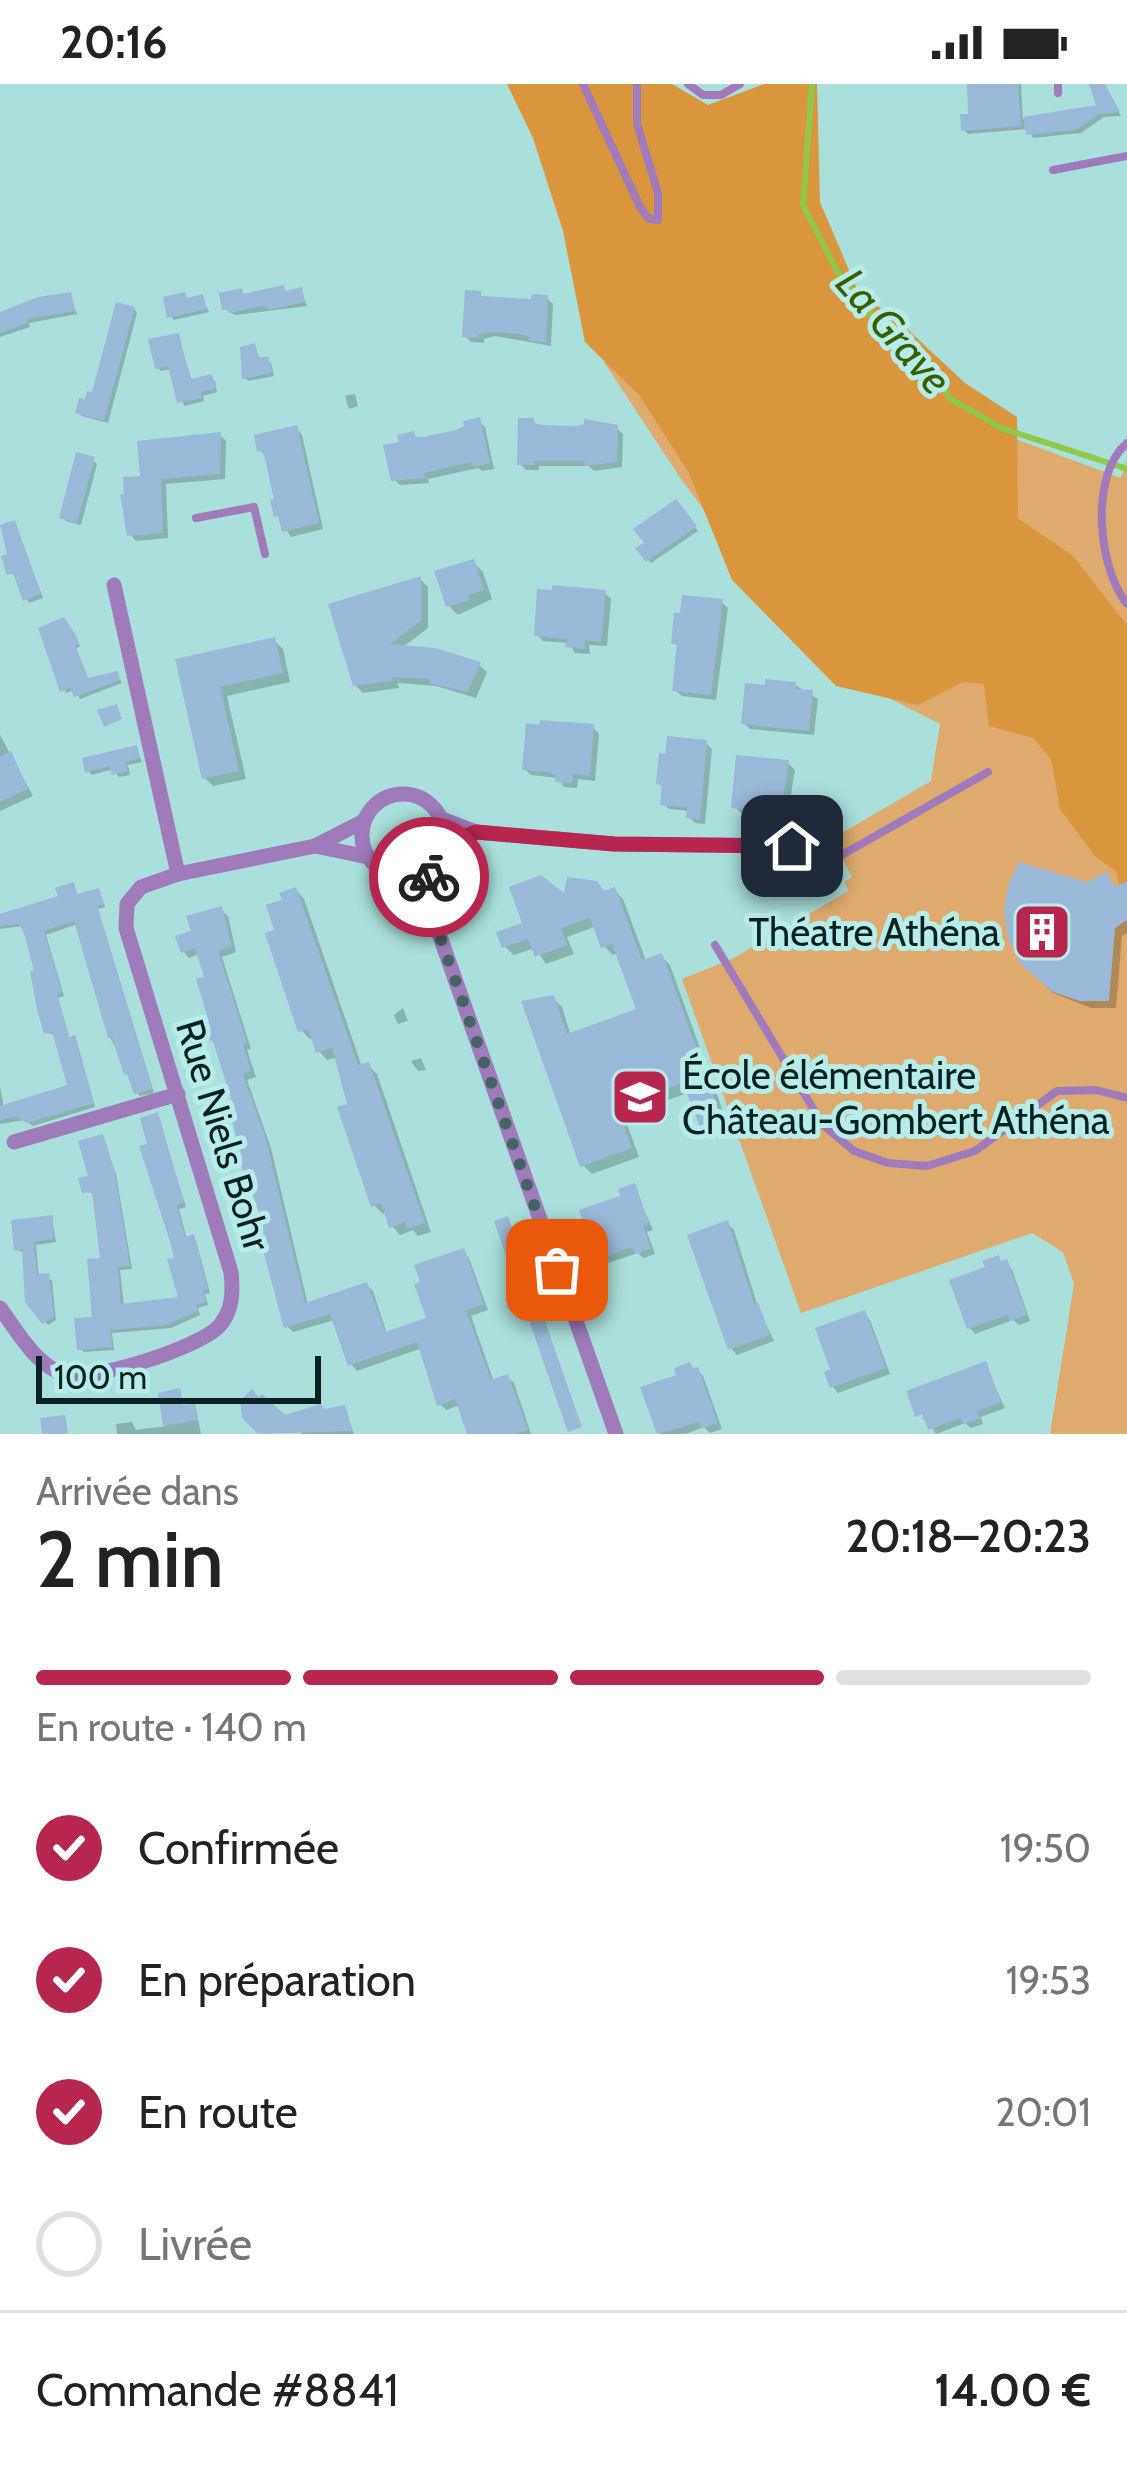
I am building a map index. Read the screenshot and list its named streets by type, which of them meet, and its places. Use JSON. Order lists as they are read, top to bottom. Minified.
{"streets":{"street":["Rue Niels Bohr"]},"water":["La Grave"],"places":{"building":["Théatre Athéna"],"school or university":["École élémentaire Château-Gombert Athéna"]},"scale_bar":"100 m","page":{"status":"20:16","scale":"100 m","heading":["2 min","Arrivée dans","20:18–20:23"],"panel":["Commande #8841","14.00 €"],"bar":"En route · 140 m","list":[["Confirmée","19:50"],["En préparation","19:53"],["En route","20:01"],"Livrée"]}}
